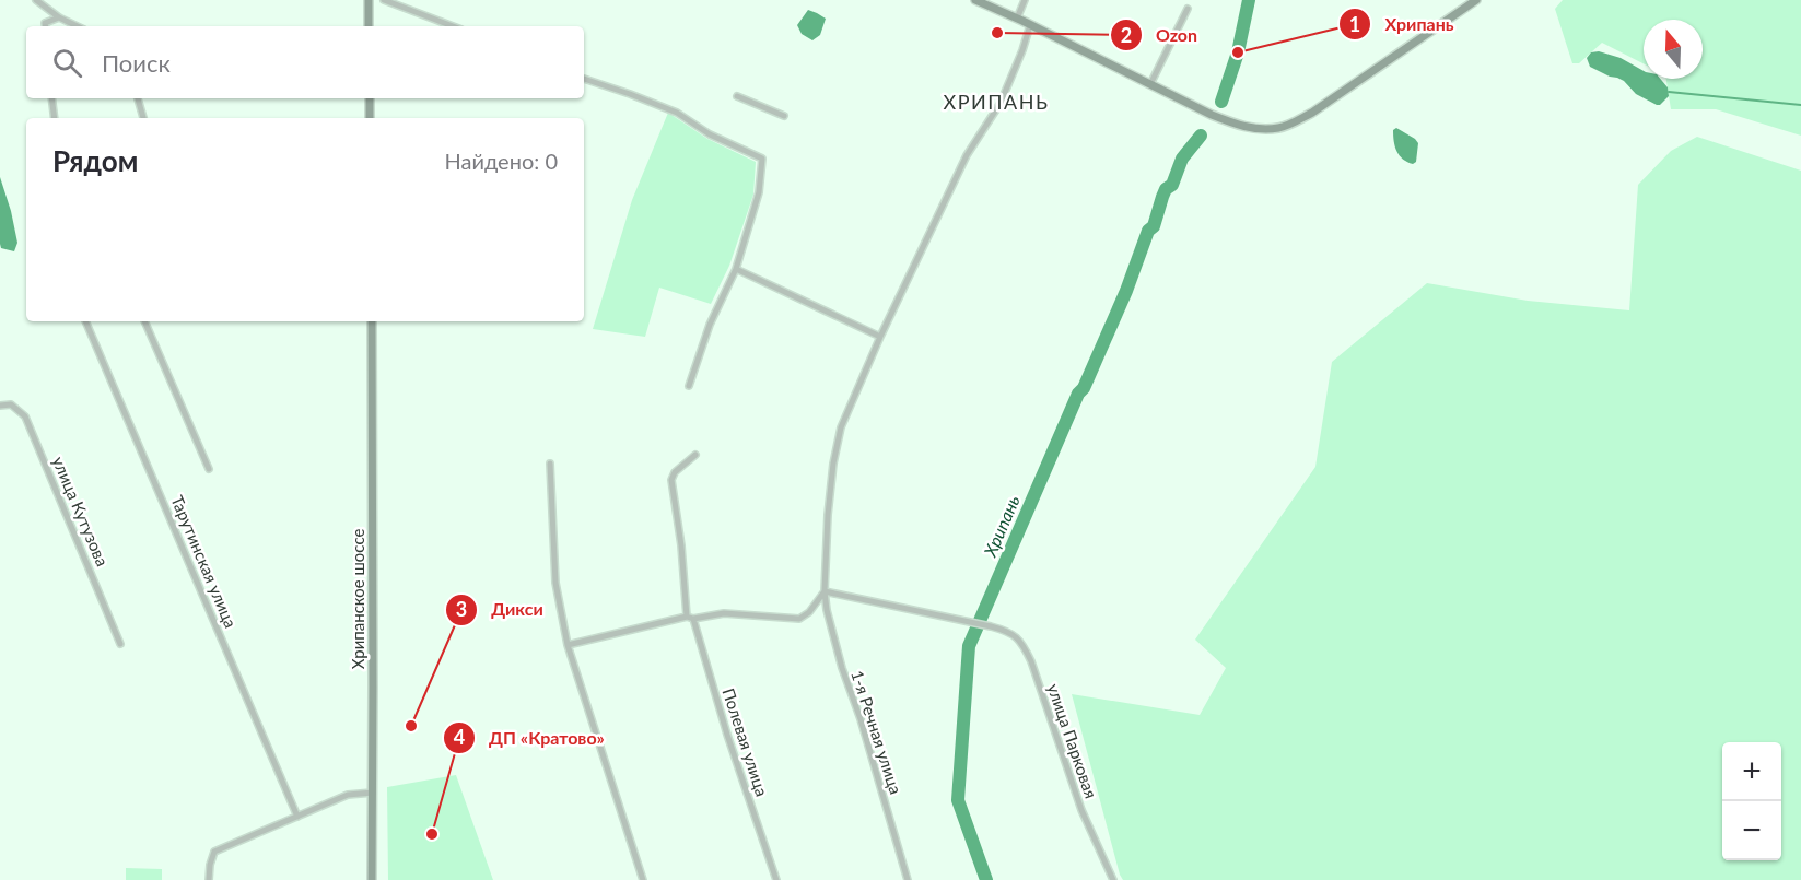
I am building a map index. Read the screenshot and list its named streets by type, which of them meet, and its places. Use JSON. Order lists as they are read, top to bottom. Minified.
{"streets":{"main road":["Хрипанское шоссе"],"street":["улица Кутузова","Тарутинская улица","1-я Речная улица","улица Парковая","Полевая улица"]},"crossings":[["1-я Речная улица","улица Парковая"]],"districts":["ХРИПАНЬ"],"water":["Хрипань"],"places":["Ozon","Хрипань","Дикси","ДП «Кратово»"],"north":"top","page":{"search":"Поиск","heading":["Рядом","Найдено: 0"],"map_buttons":["+","−"]}}
